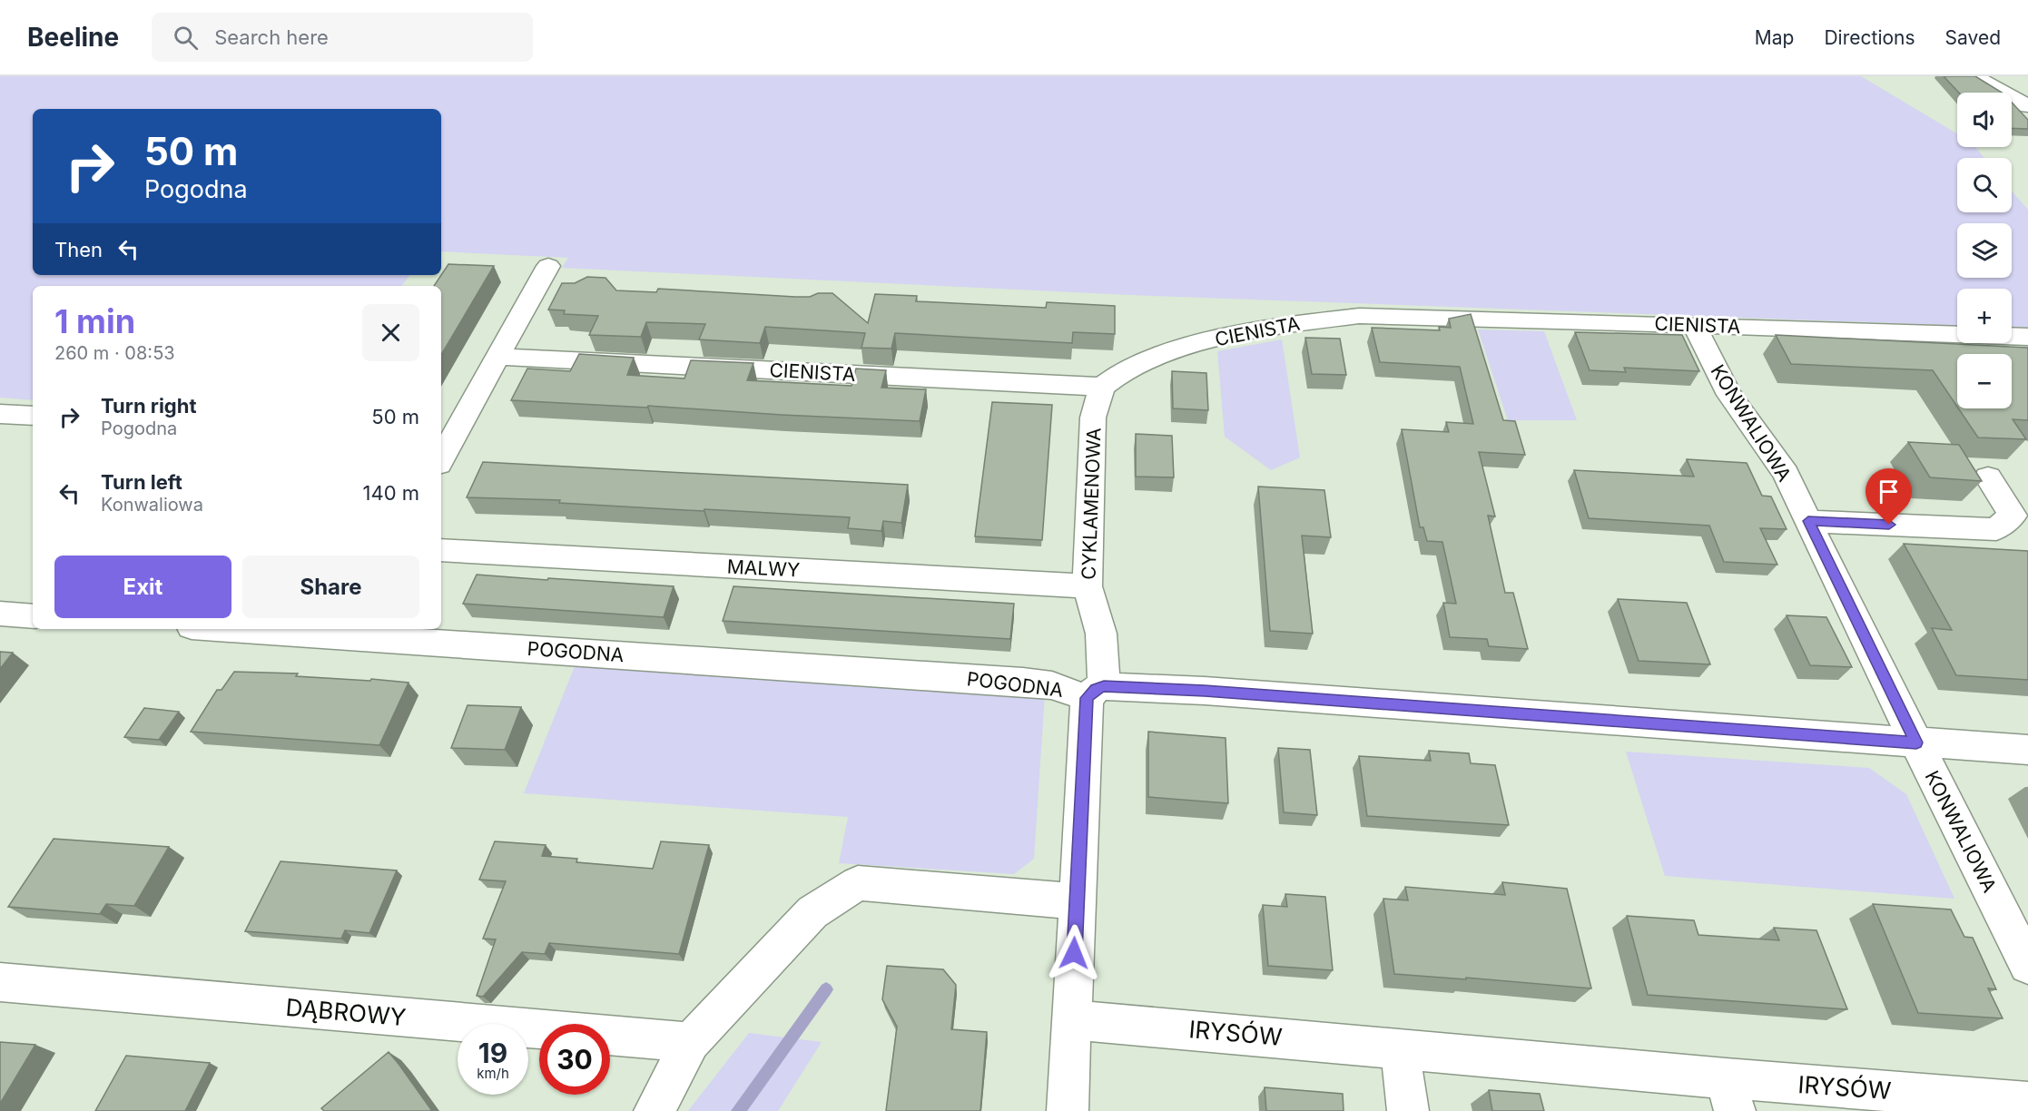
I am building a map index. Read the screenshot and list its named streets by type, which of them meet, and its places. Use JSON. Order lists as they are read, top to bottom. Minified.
{"streets":{"street":["CIENISTA","KONWALIOWA","CYKLAMENOWA","MALWY","POGODNA","DĄBROWY","IRYSÓW"]},"crossings":[["CIENISTA","KONWALIOWA"],["CIENISTA","CYKLAMENOWA"],["KONWALIOWA","POGODNA"],["CYKLAMENOWA","MALWY"],["CYKLAMENOWA","POGODNA"],["CYKLAMENOWA","IRYSÓW"]],"page":{"header":"Beeline","search":"Search here","nav":["Map","Directions","Saved"],"map_buttons":["+","−"],"turn":["50 m","Pogodna"],"then":"Then","heading":["1 min","260 m · 08:53"],"list":[{"name":"Turn right","note":"Pogodna","value":"50 m"},{"name":"Turn left","note":"Konwaliowa","value":"140 m"}],"buttons":["Exit","Share"],"speed":"19 km/h","limit":"30"}}
